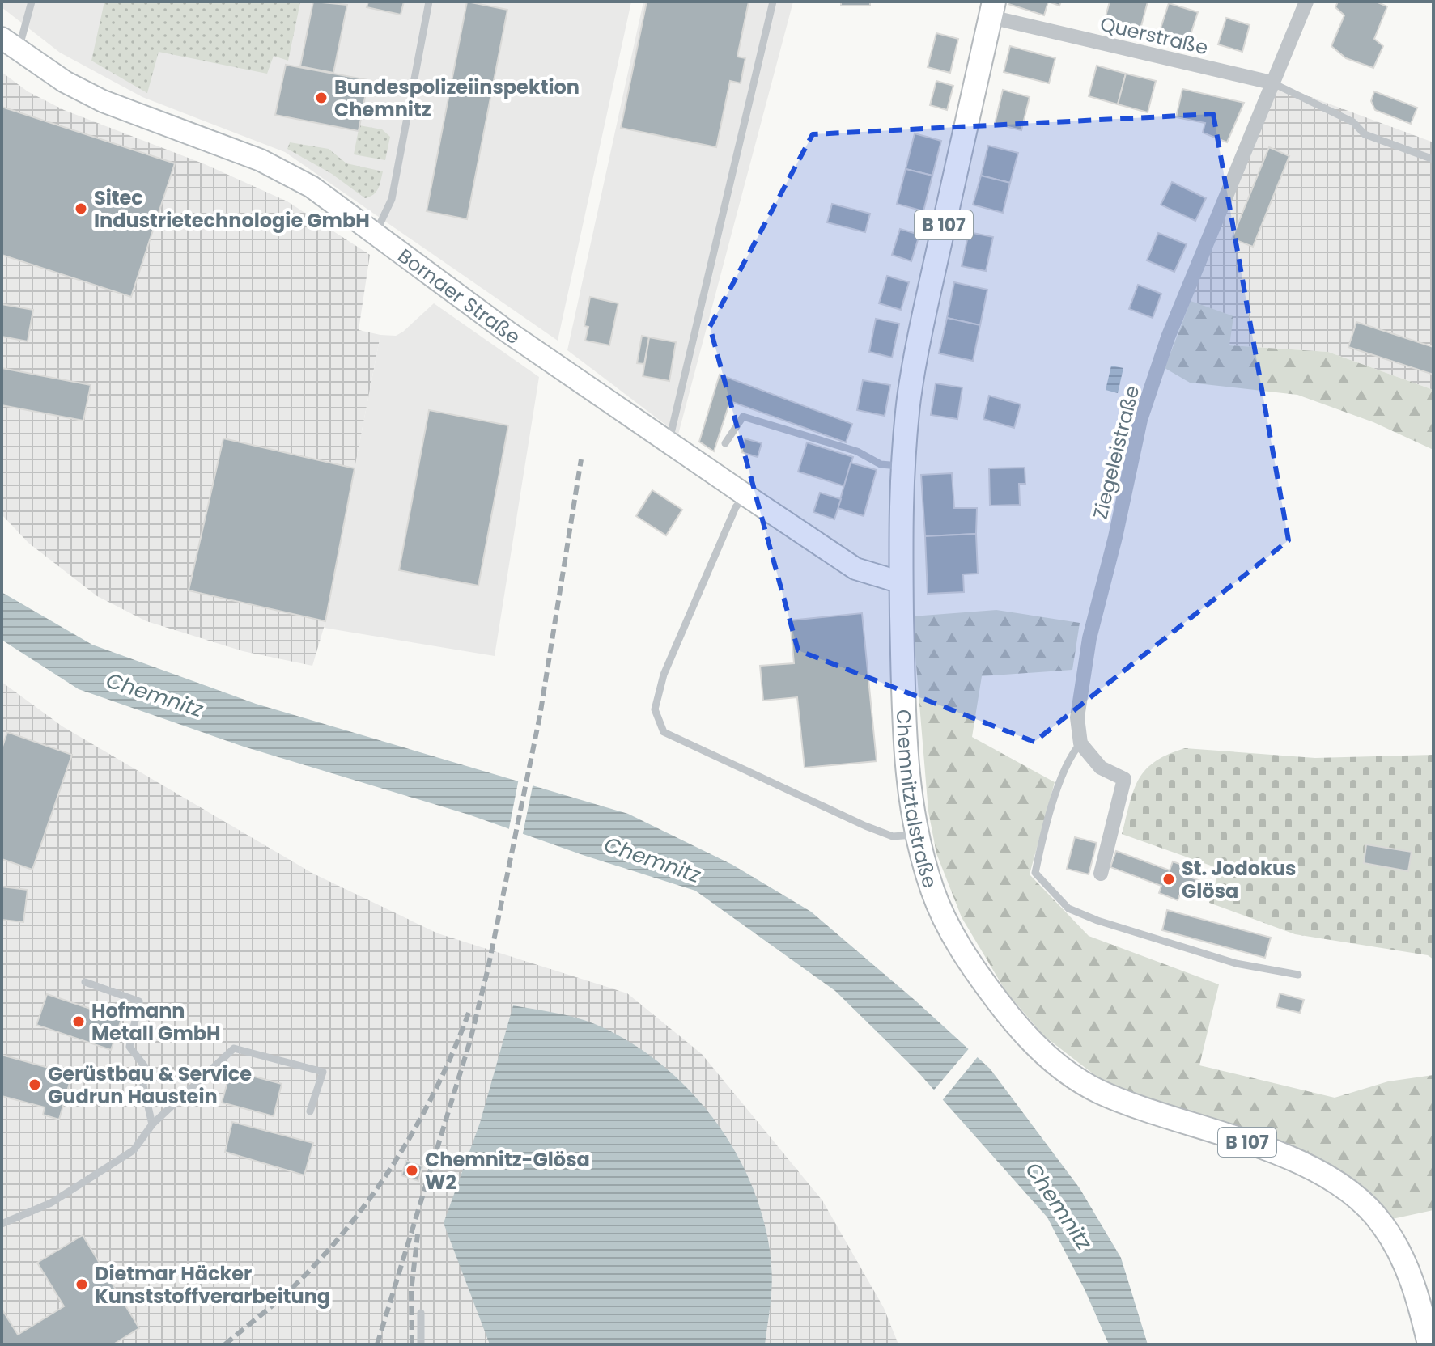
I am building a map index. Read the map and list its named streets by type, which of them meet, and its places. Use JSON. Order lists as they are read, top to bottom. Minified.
{"streets":{"main road":["B 107","Bornaer Straße","Chemnitztalstraße"],"street":["Querstraße","Ziegeleistraße"]},"crossings":[["Querstraße","Ziegeleistraße"],["Querstraße","Chemnitztalstraße"],["Bornaer Straße","Chemnitztalstraße"]],"water":["Chemnitz"],"places":["Bundespolizeiinspektion Chemnitz","Sitec Industrietechnologie GmbH","St. Jodokus Glösa","Hofmann Metall GmbH","Gerüstbau & Service Gudrun Haustein","Chemnitz-Glösa W2","Dietmar Häcker Kunststoffverarbeitung"]}
